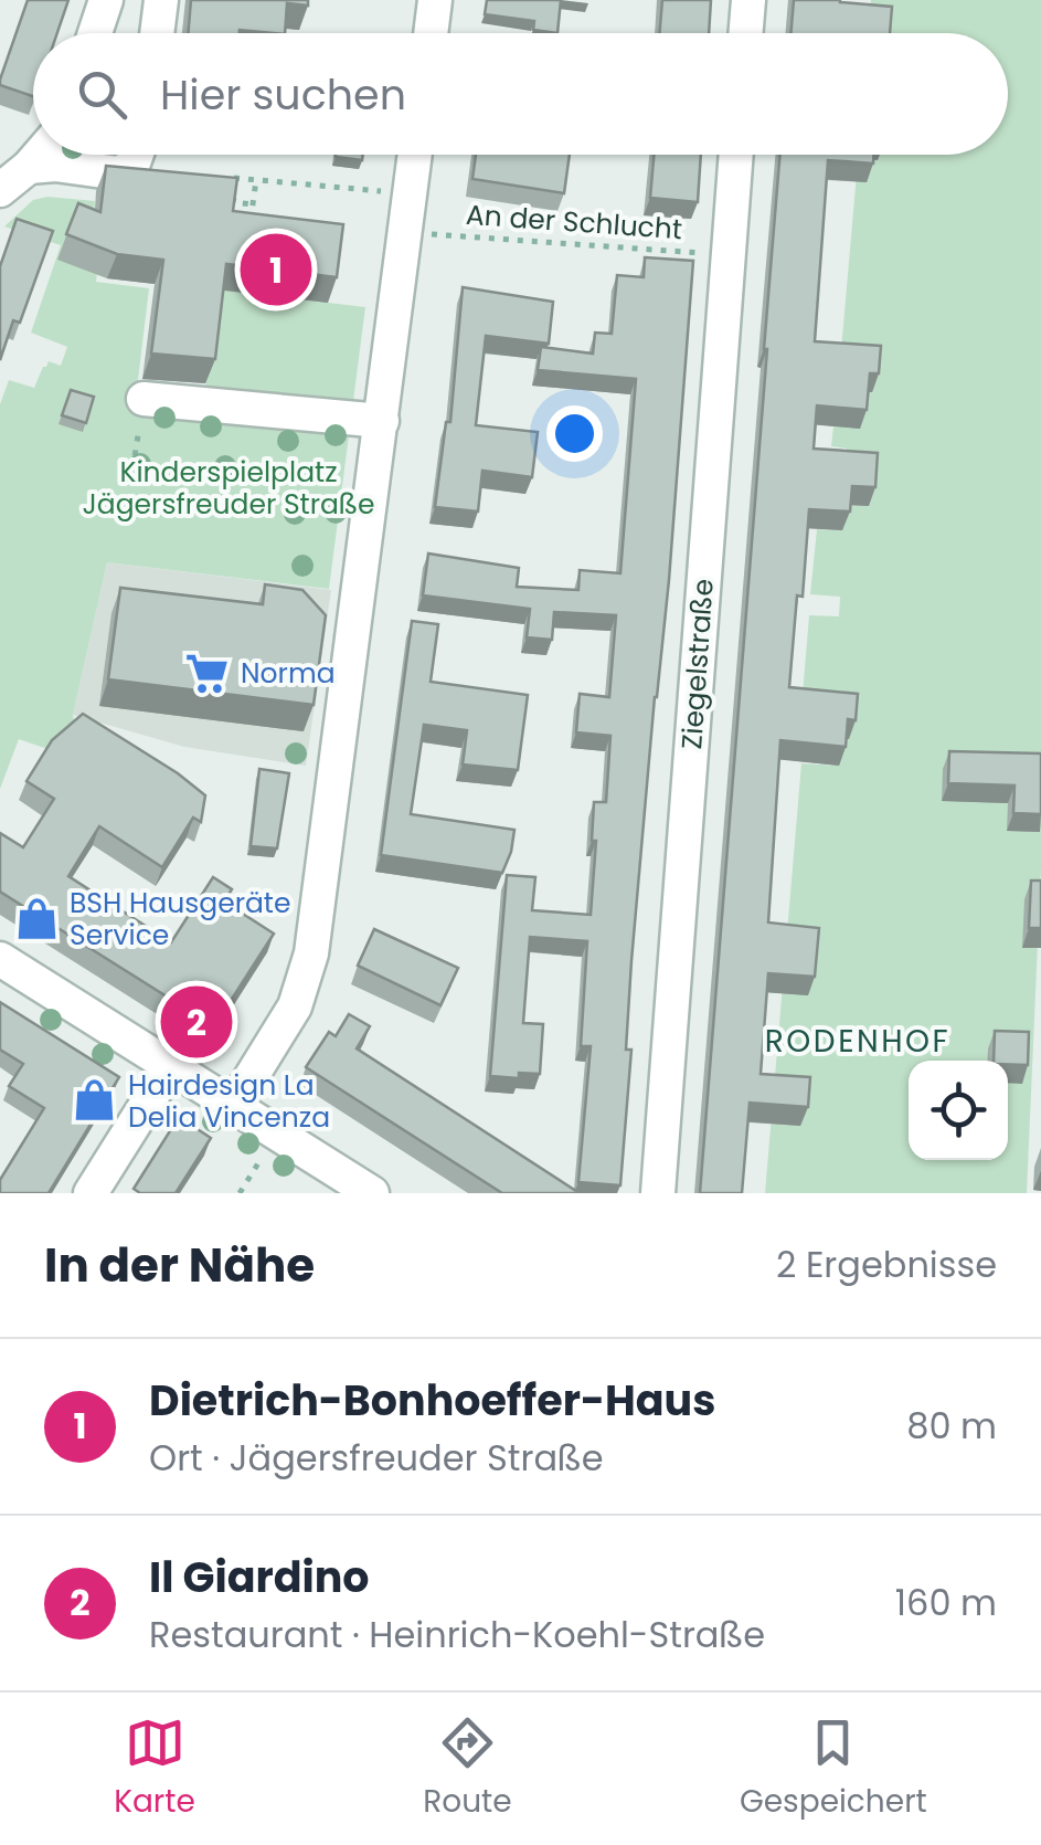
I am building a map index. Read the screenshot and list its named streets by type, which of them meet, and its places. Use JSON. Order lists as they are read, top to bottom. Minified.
{"streets":{"street":["Ziegelstraße"],"path":["An der Schlucht"]},"districts":["RODENHOF"],"parks":["Kinderspielplatz Jägersfreuder Straße"],"places":{"supermarket":["Norma"],"shop":["BSH Hausgeräte Service","Hairdesign La Delia Vincenza"]},"page":{"search":"Hier suchen","pins":["1","2"],"heading":["In der Nähe","2 Ergebnisse"],"list":[{"mark":"1","name":"Dietrich-Bonhoeffer-Haus","note":"Ort · Jägersfreuder Straße","value":"80 m"},{"mark":"2","name":"Il Giardino","note":"Restaurant · Heinrich-Koehl-Straße","value":"160 m"}],"nav":["Karte","Route","Gespeichert"]}}
